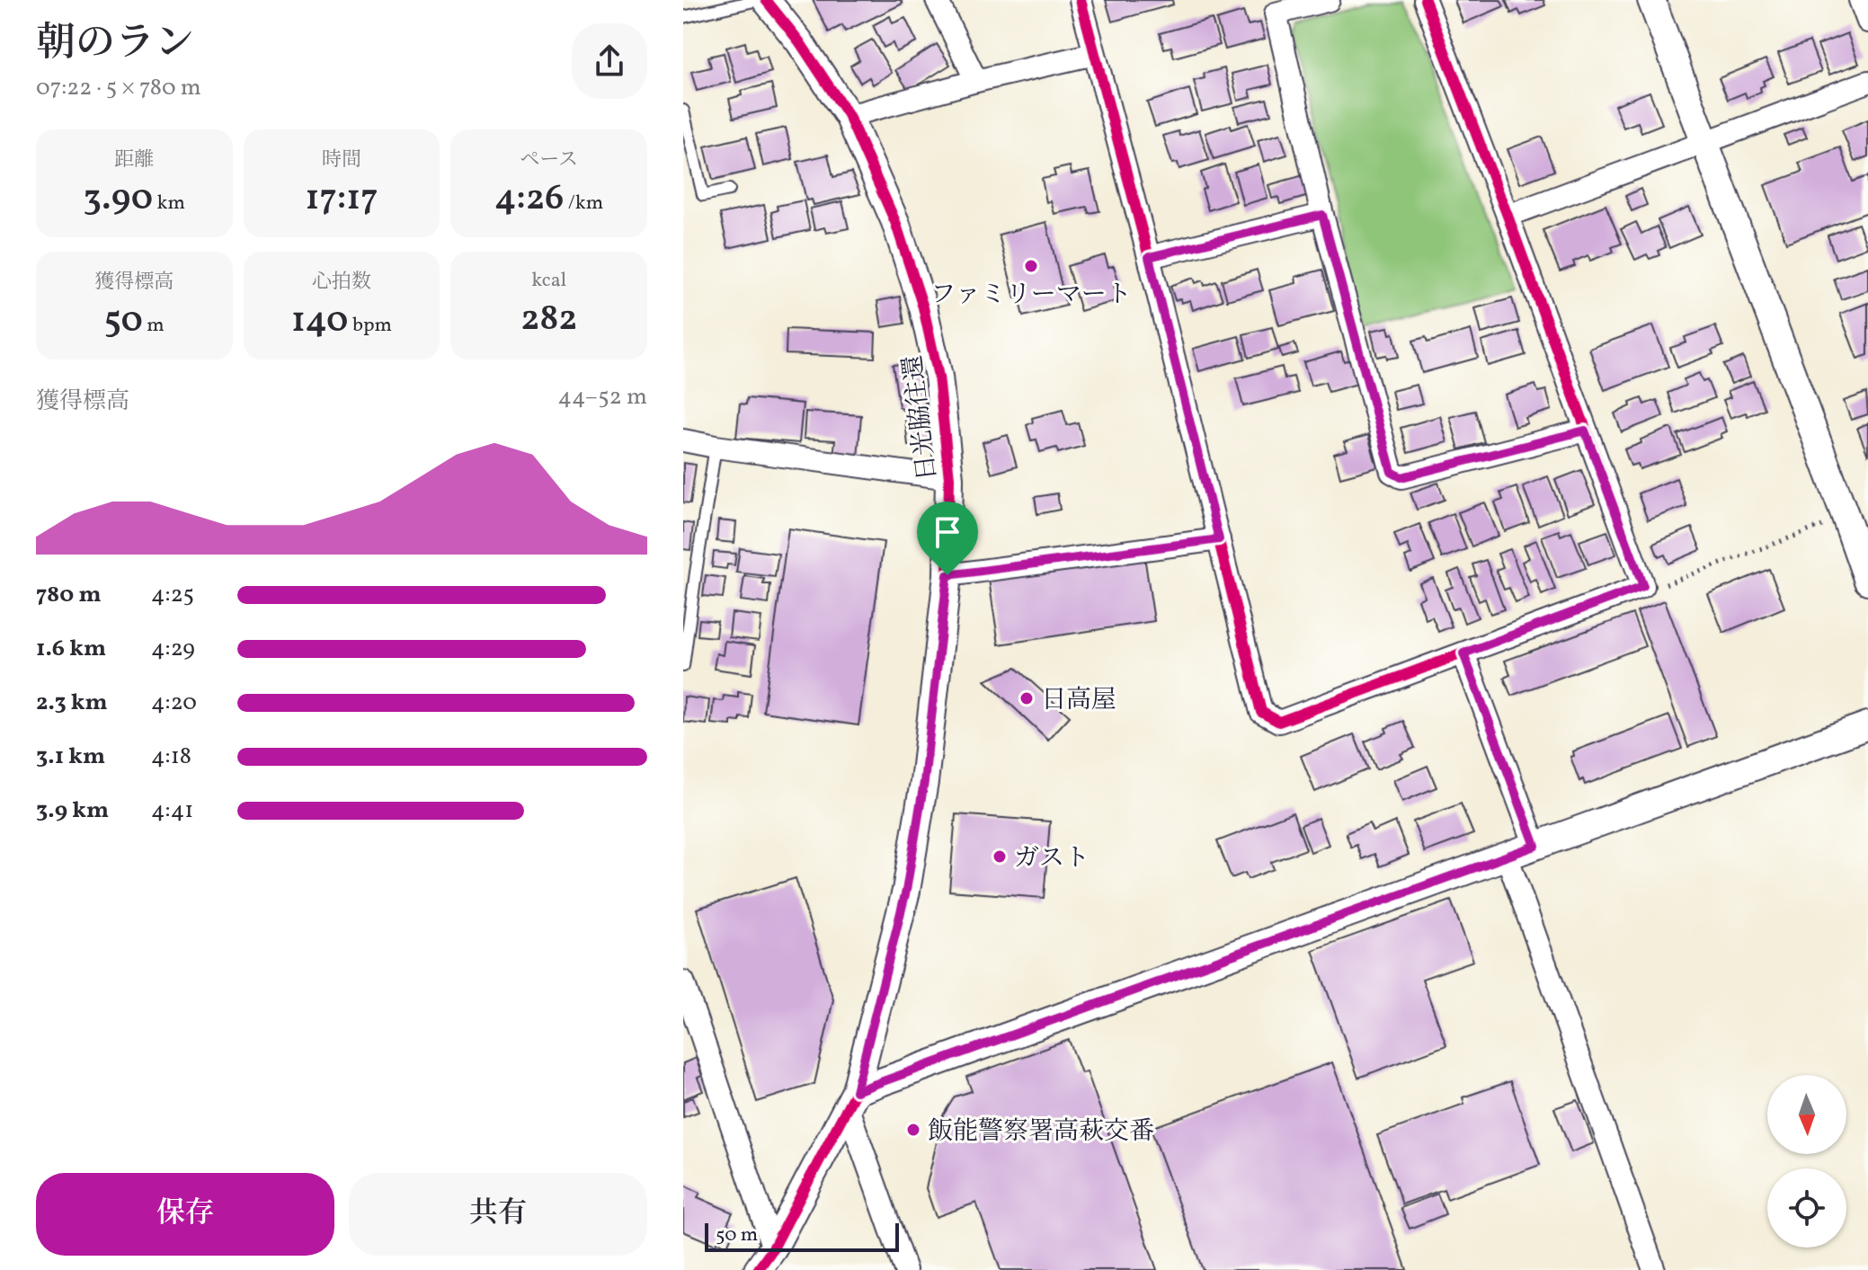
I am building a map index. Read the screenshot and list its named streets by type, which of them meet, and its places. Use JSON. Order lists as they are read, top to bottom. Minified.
{"streets":{"street":["日光脇往還"]},"places":["ファミリーマート","日高屋","ガスト","飯能警察署高萩交番"],"scale_bar":"50 m","north":"bottom","page":{"heading":["朝のラン","07:22 · 5 × 780 m"],"stats":[["距離","3.90 km"],["時間","17:17"],["ペース","4:26 /km"],["獲得標高","50 m"],["心拍数","140 bpm"],["kcal","282"]],"chart":["獲得標高","44–52 m"],"list":[{"name":"780 m","note":"4:25"},{"name":"1.6 km","note":"4:29"},{"name":"2.3 km","note":"4:20"},{"name":"3.1 km","note":"4:18"},{"name":"3.9 km","note":"4:41"}],"buttons":["保存","共有"],"scale":"50 m"}}
